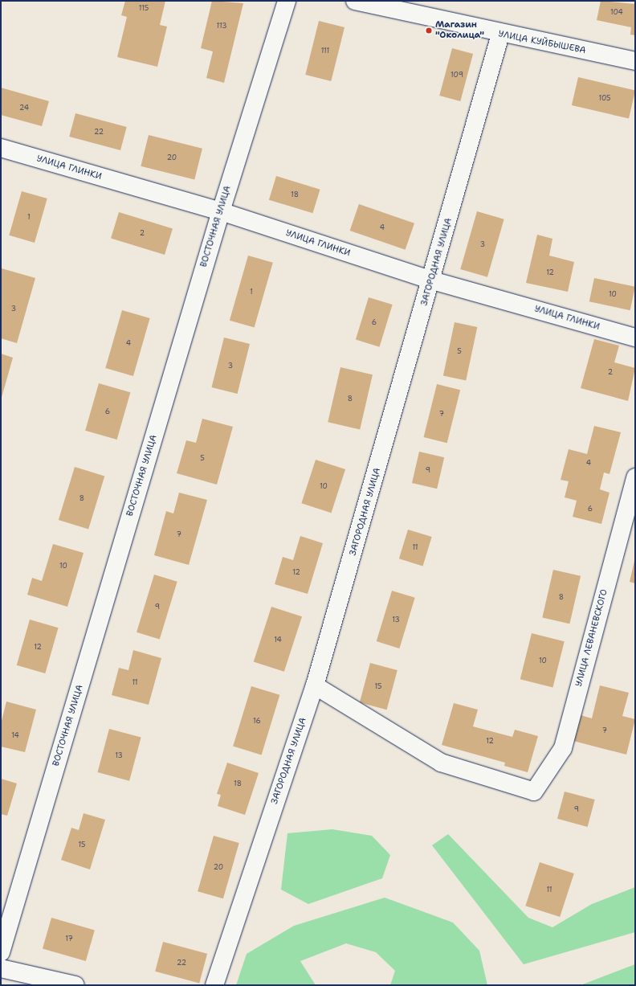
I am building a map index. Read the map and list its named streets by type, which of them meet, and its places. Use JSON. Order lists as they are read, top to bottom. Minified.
{"streets":{"street":["УЛИЦА КУЙБЫШЕВА","УЛИЦА ГЛИНКИ","ВОСТОЧНАЯ УЛИЦА","ЗАГОРОДНАЯ УЛИЦА","УЛИЦА ЛЕВАНЕВСКОГО"]},"crossings":[["УЛИЦА КУЙБЫШЕВА","ЗАГОРОДНАЯ УЛИЦА"],["УЛИЦА ГЛИНКИ","ВОСТОЧНАЯ УЛИЦА"],["УЛИЦА ГЛИНКИ","ЗАГОРОДНАЯ УЛИЦА"],["ЗАГОРОДНАЯ УЛИЦА","УЛИЦА ЛЕВАНЕВСКОГО"]],"places":["Магазин \"Околица\""],"house_numbers":["115","104","113","111","109","105","24","22","20","18","1","4","2","3","12","1","10","3","6","4","5","3","2","8","6","7","5","4","9","10","8","6","7","11","10","12","8","9","13","14","12","10","11","15","16","7","14","12","13","18","9","15","20","11","17","22"]}
